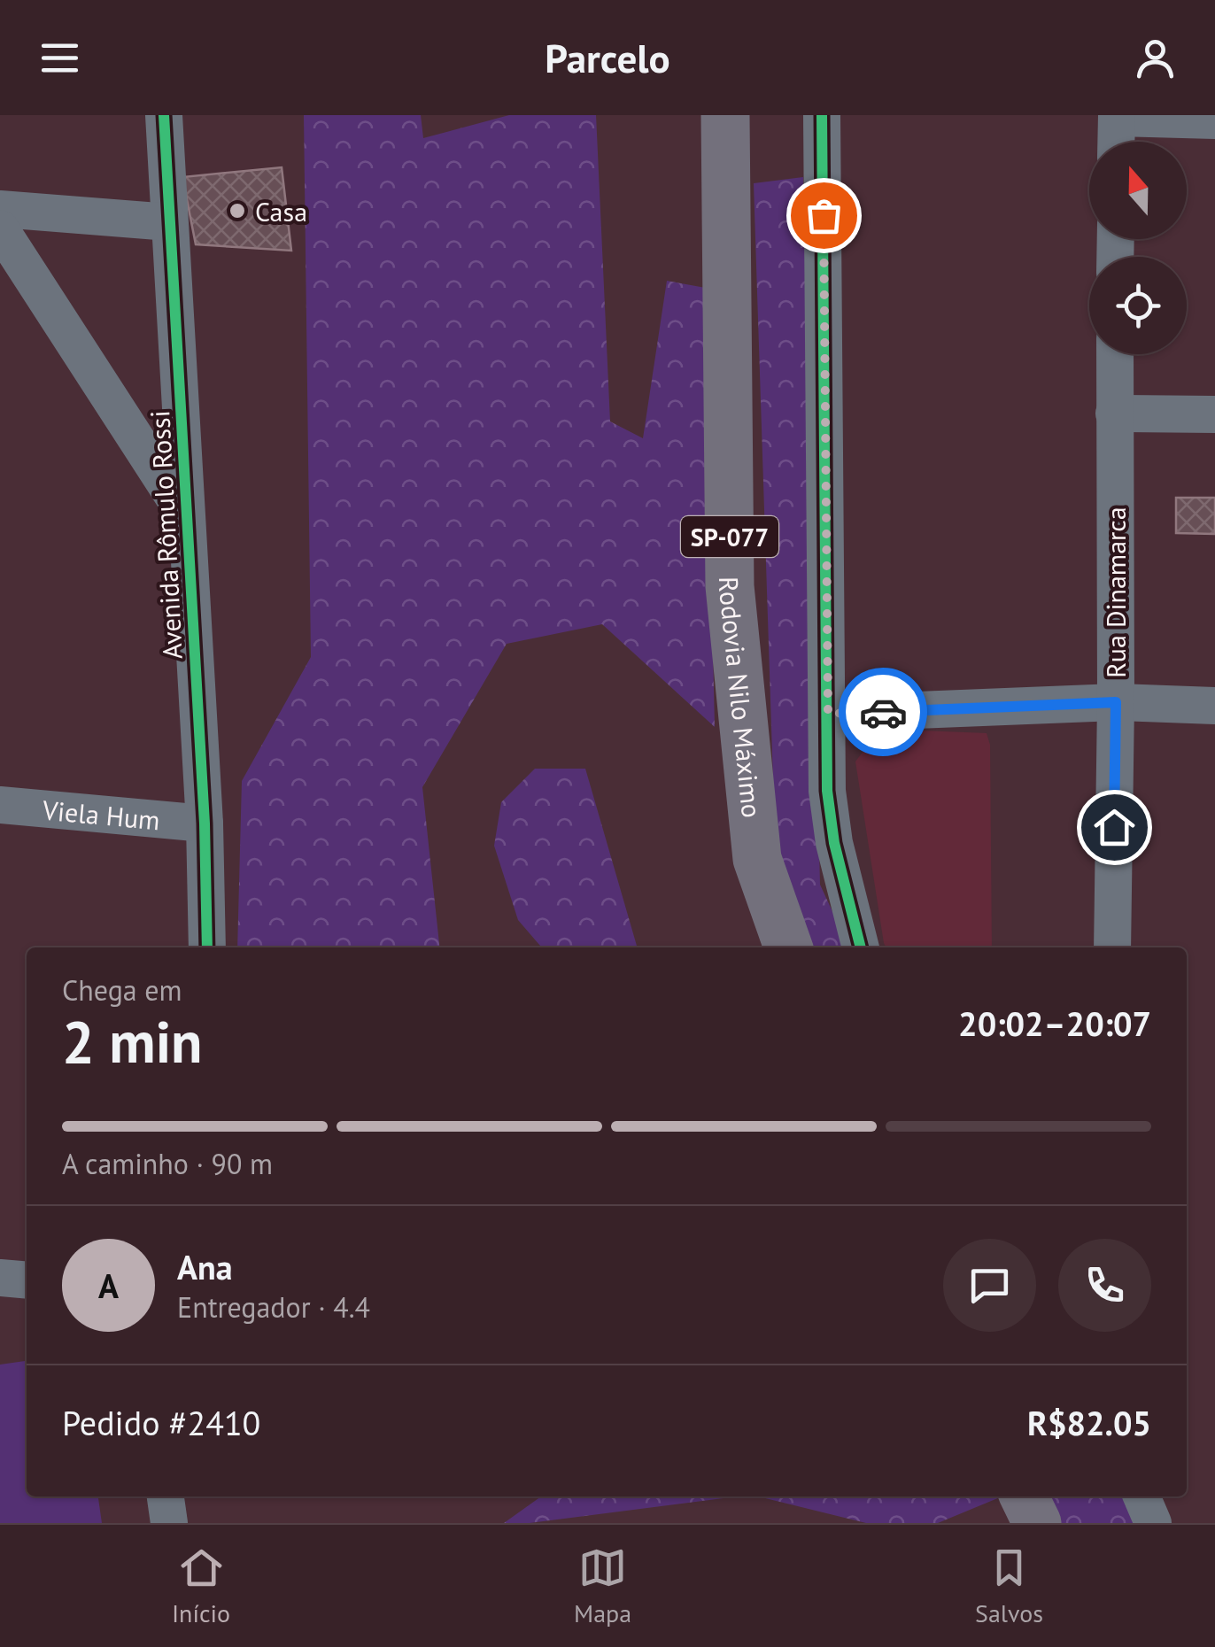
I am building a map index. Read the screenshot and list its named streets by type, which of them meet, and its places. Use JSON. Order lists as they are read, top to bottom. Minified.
{"streets":{"main road":["SP-077","Rodovia Nilo Máximo"],"street":["Avenida Rômulo Rossi","Rua Dinamarca","Viela Hum"]},"crossings":[["Avenida Rômulo Rossi","Viela Hum"]],"places":["Casa"],"north":"top","page":{"header":"Parcelo","heading":["2 min","Chega em","20:02–20:07"],"panel":["Ana","Entregador · 4.4","Pedido #2410","R$82.05"],"bar":"A caminho · 90 m","round":"A","tabs":["Início","Mapa","Salvos"]}}
